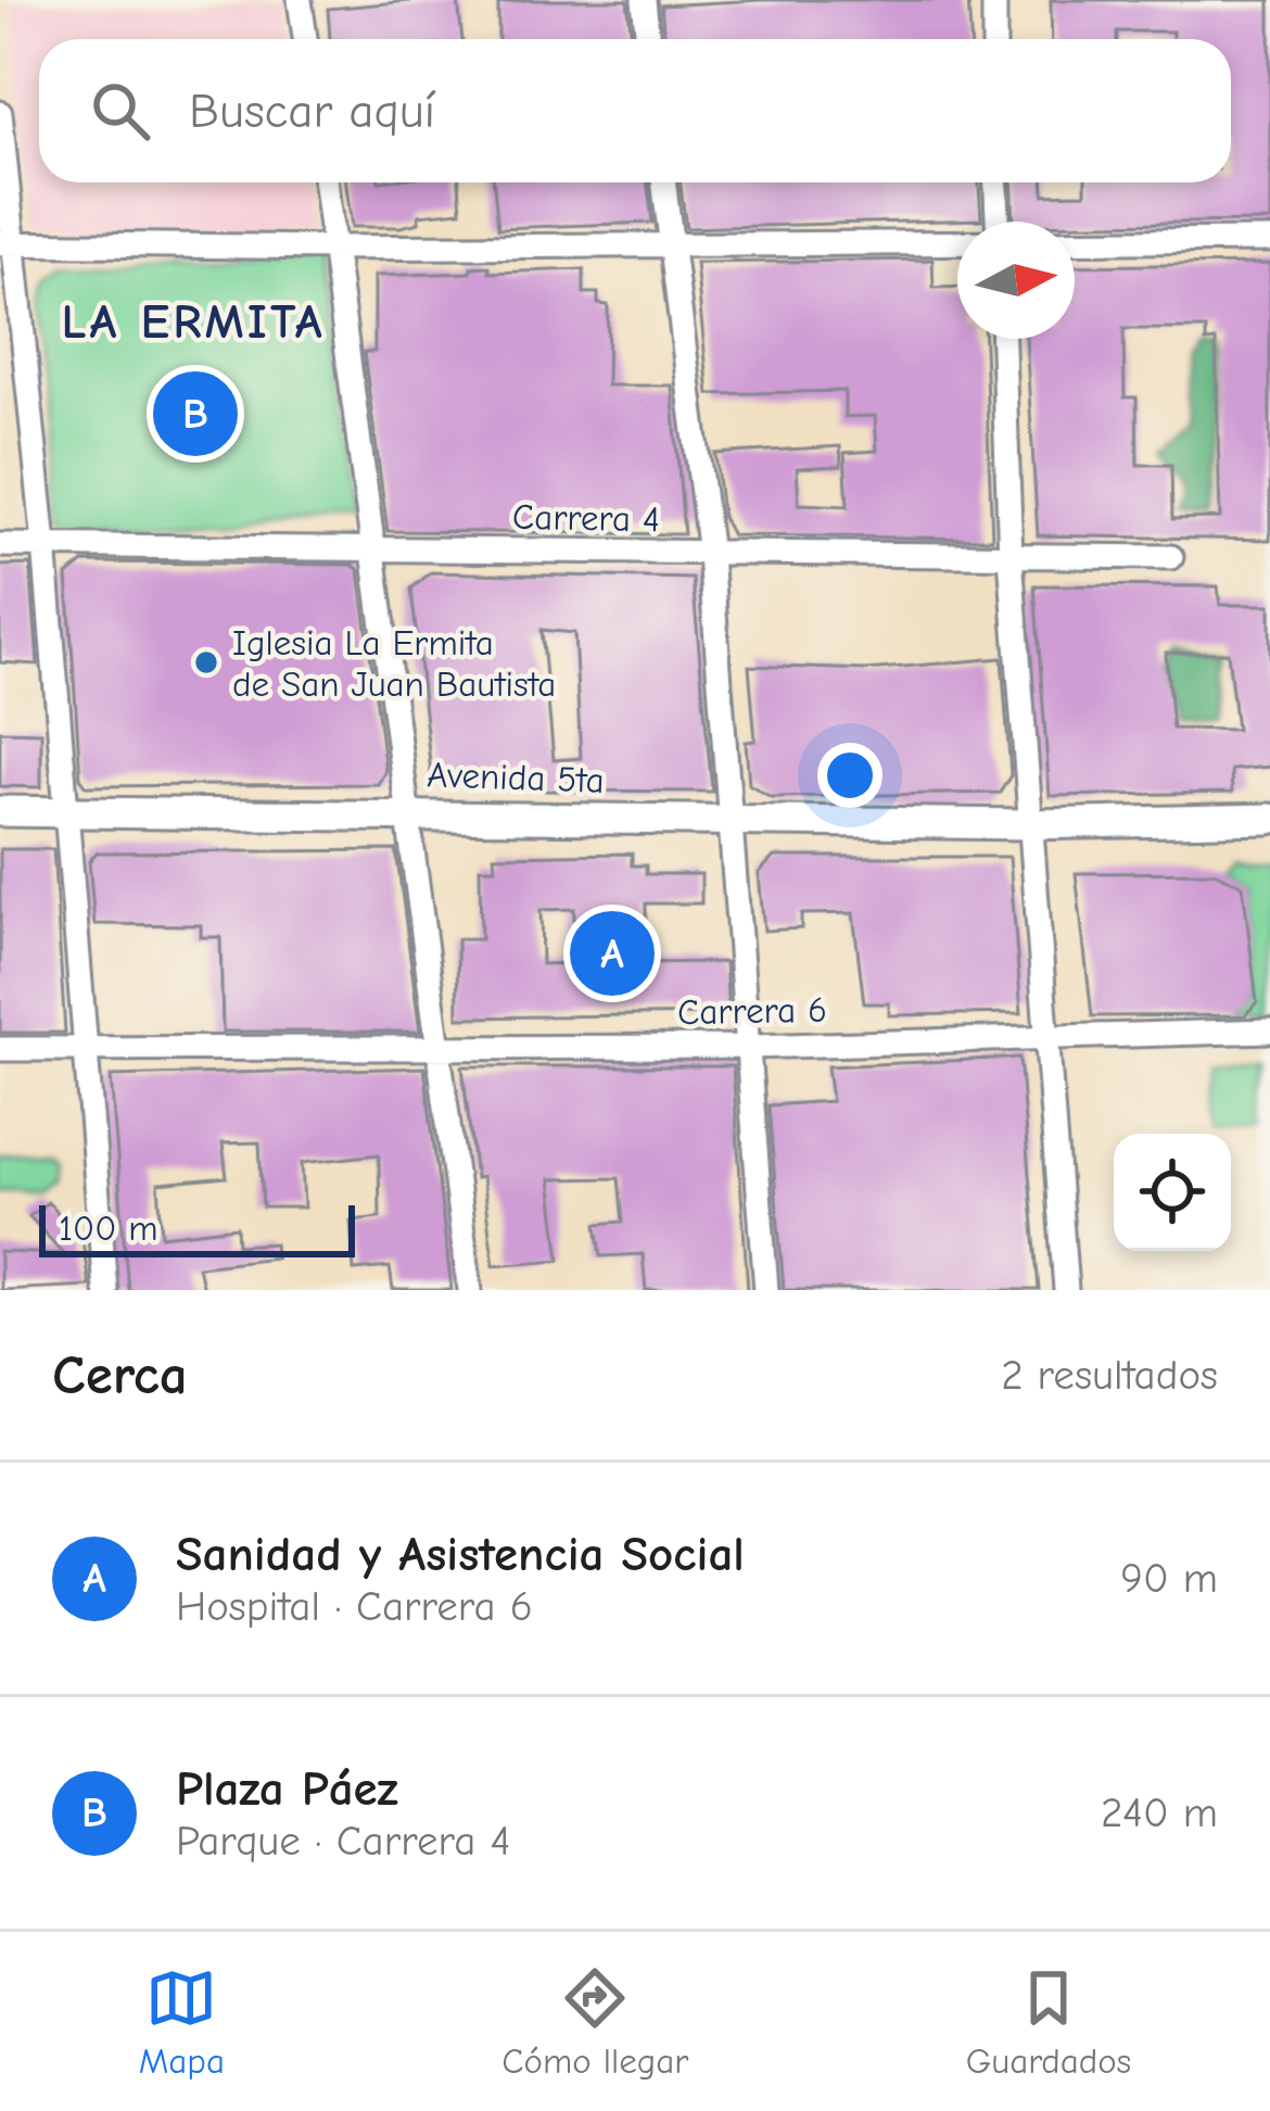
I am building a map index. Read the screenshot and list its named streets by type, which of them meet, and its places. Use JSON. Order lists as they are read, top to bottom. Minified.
{"streets":{"street":["Carrera 4","Avenida 5ta","Carrera 6"]},"districts":["LA ERMITA"],"places":["Iglesia La Ermita de San Juan Bautista"],"scale_bar":"100 m","north":"right","page":{"search":"Buscar aquí","pins":["B","A"],"scale":"100 m","heading":["Cerca","2 resultados"],"list":[{"mark":"A","name":"Sanidad y Asistencia Social","note":"Hospital · Carrera 6","value":"90 m"},{"mark":"B","name":"Plaza Páez","note":"Parque · Carrera 4","value":"240 m"}],"nav":["Mapa","Cómo llegar","Guardados"]}}
